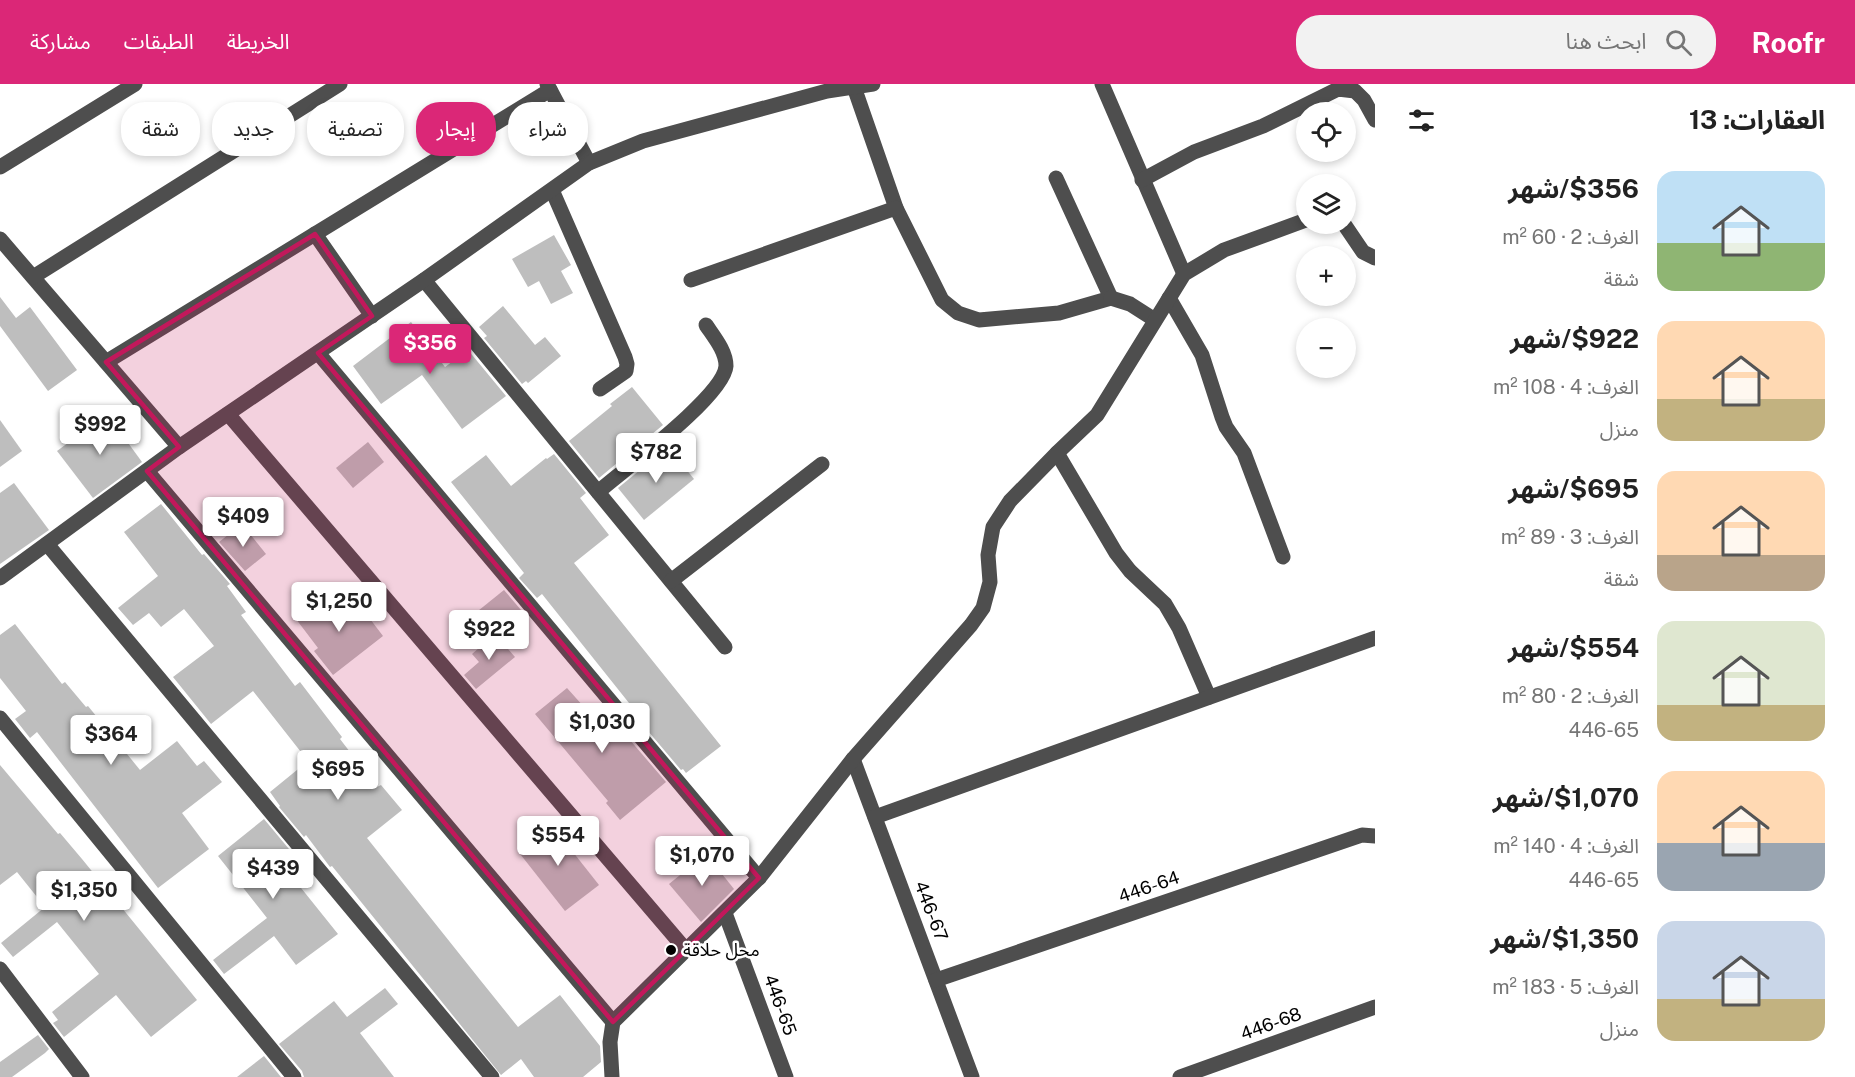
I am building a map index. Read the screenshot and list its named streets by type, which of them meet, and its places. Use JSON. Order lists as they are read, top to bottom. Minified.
{"streets":{"street":["446-64","446-67","446-65","446-68"]},"crossings":[["446-64","446-67"]],"places":["محل حلاقة"],"page":{"header":"Roofr","search":"ابحث هنا","nav":["الخريطة","الطبقات","مشاركة"],"heading":"العقارات: 13","map_buttons":["+","−"],"chip":["شراء","إيجار","تصفية","جديد","شقة"],"list":[{"name":"$356/شهر","note":"الغرف: 2 · 60 m² · شقة"},{"name":"$922/شهر","note":"الغرف: 4 · 108 m² · منزل"},{"name":"$695/شهر","note":"الغرف: 3 · 89 m² · شقة"},{"name":"$554/شهر","note":"الغرف: 2 · 80 m² · 446-65"},{"name":"$1,070/شهر","note":"الغرف: 4 · 140 m² · 446-65"},{"name":"$1,350/شهر","note":"الغرف: 5 · 183 m² · منزل"}],"price":["$356","$992","$782","$409","$1,250","$922","$1,030","$364","$695","$554","$1,070","$439","$1,350"]}}
